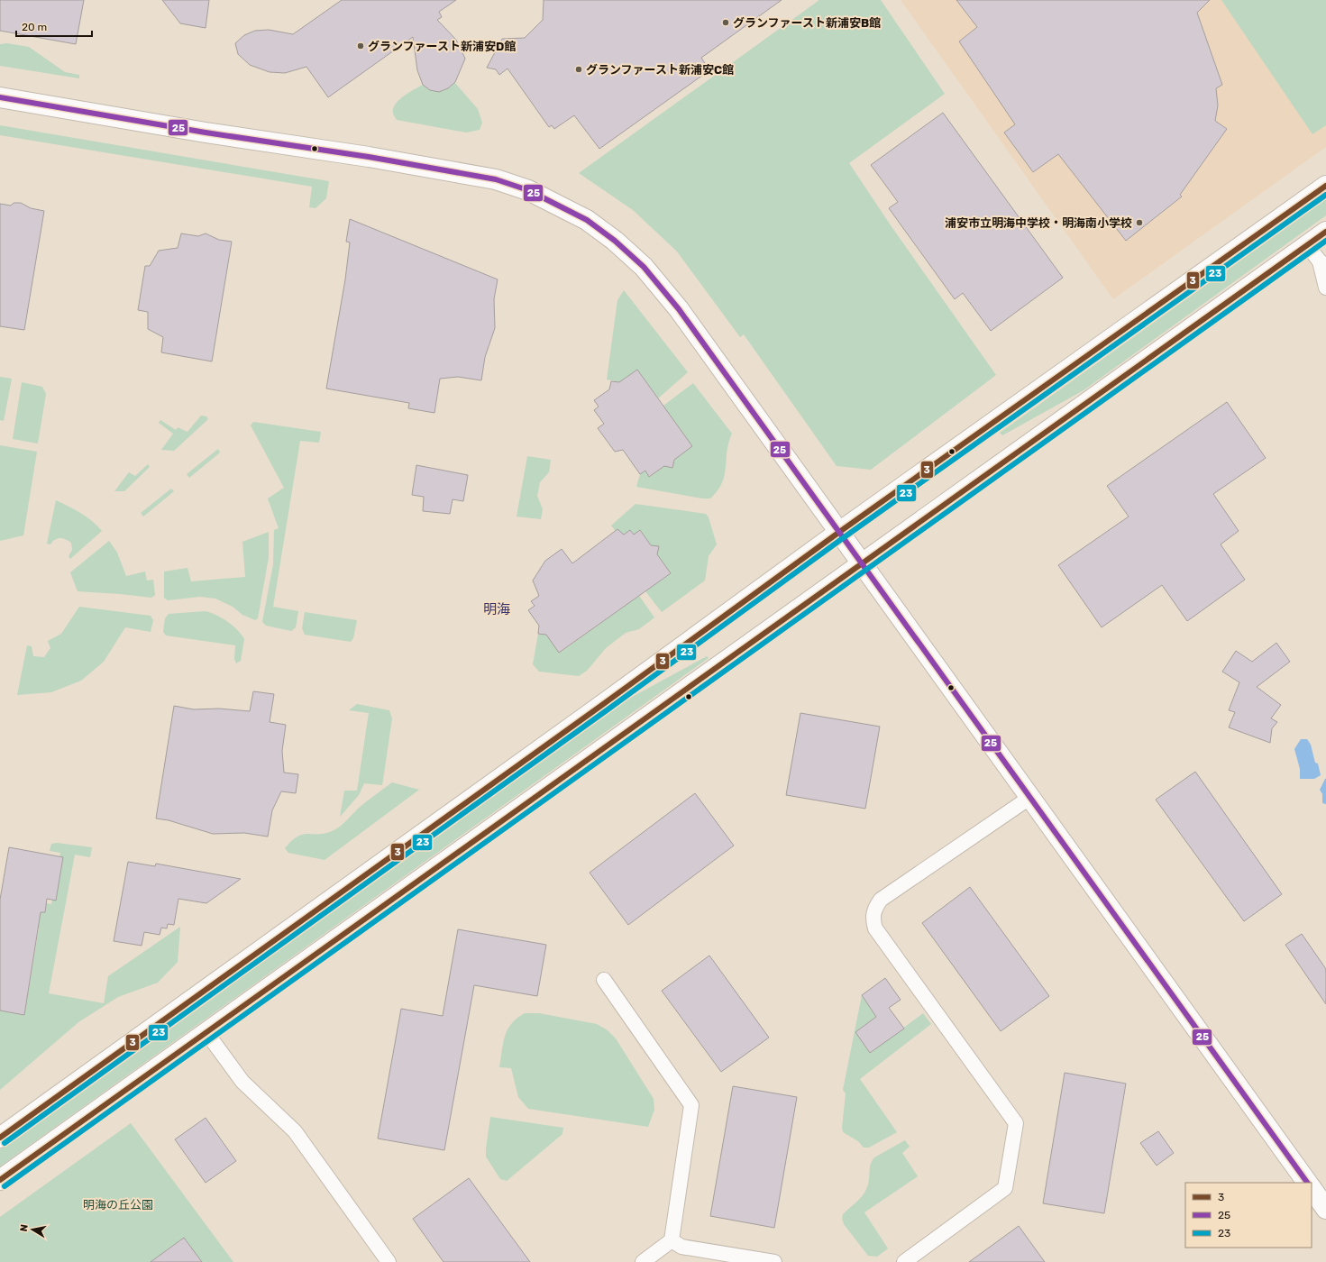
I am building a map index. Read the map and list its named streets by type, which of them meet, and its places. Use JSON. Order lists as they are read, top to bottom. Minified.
{"districts":["明海"],"parks":["明海の丘公園"],"places":["グランファースト新浦安B館","グランファースト新浦安D館","グランファースト新浦安C館","浦安市立明海中学校・明海南小学校"],"lines":["transit line 25","transit line 3","transit line 23"],"legend":["3","25","23"],"scale_bar":"20 m","north":"left"}
